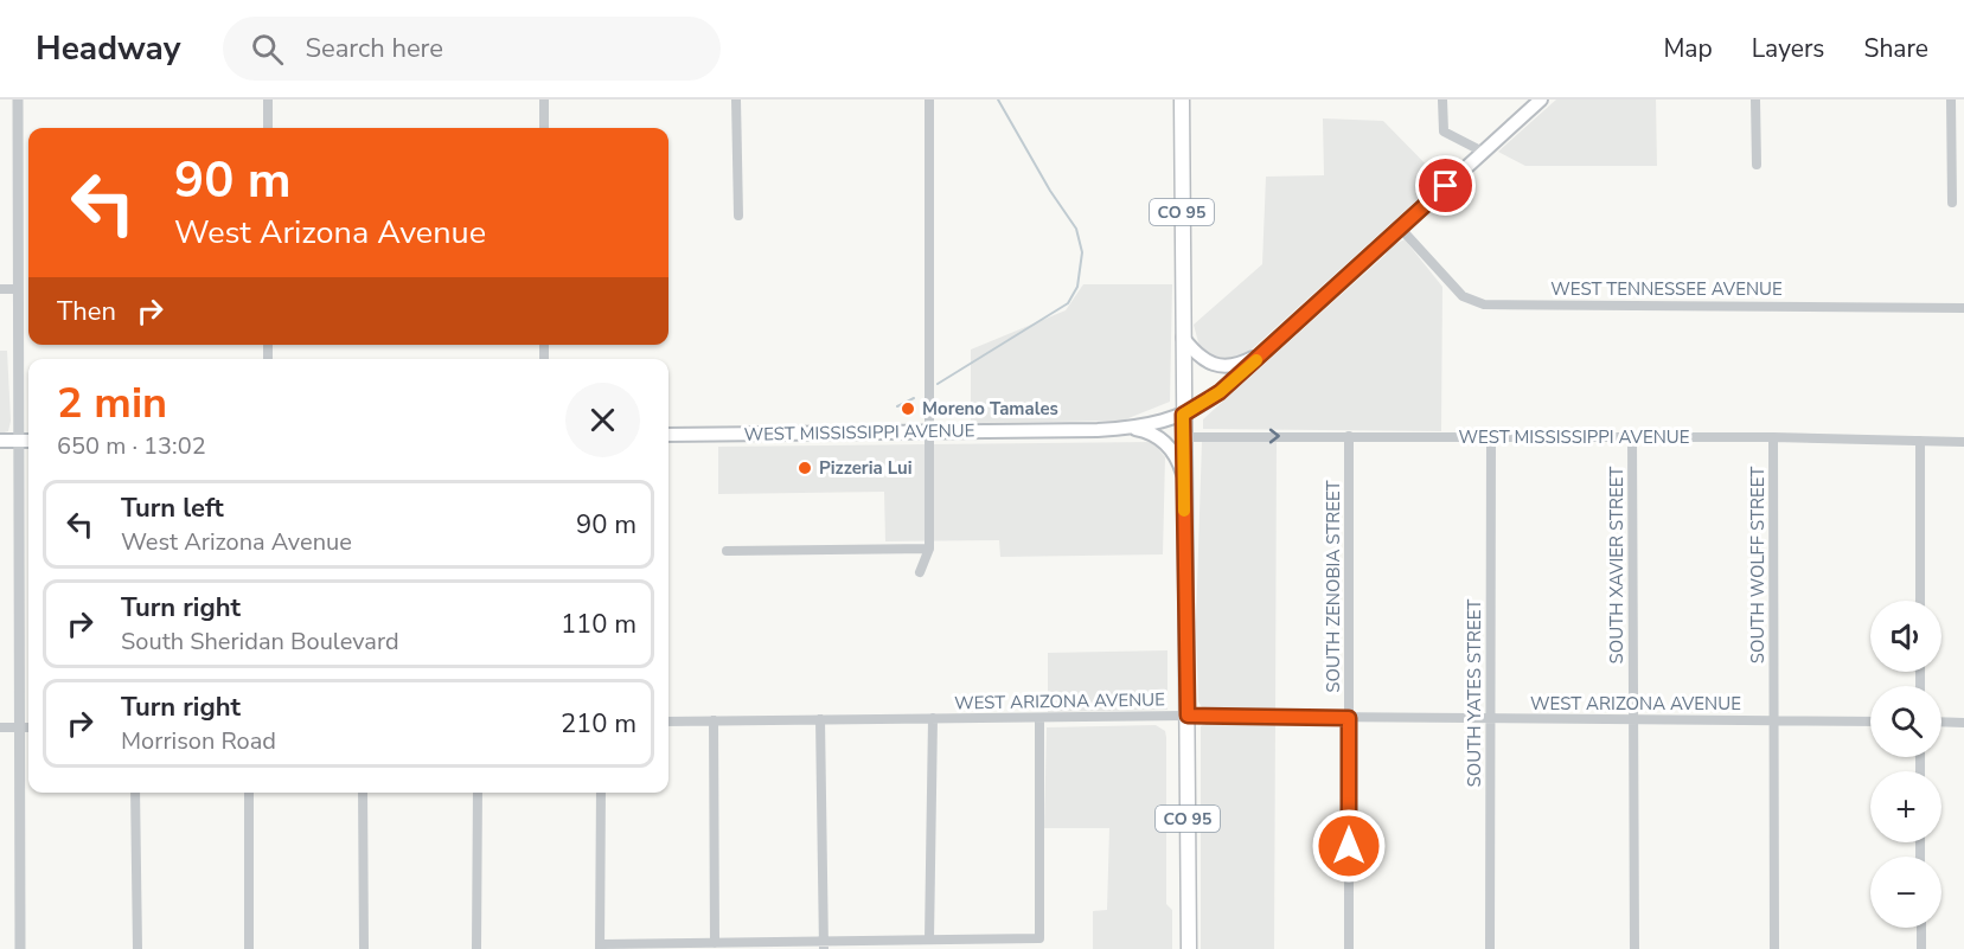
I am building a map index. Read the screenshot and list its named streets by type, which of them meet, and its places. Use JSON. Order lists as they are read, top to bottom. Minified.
{"streets":{"main road":["CO 95","WEST MISSISSIPPI AVENUE"],"street":["WEST TENNESSEE AVENUE","SOUTH XAVIER STREET","SOUTH WOLFF STREET","SOUTH ZENOBIA STREET","SOUTH YATES STREET","WEST ARIZONA AVENUE"]},"crossings":[["CO 95","WEST MISSISSIPPI AVENUE"],["CO 95","WEST ARIZONA AVENUE"],["WEST TENNESSEE AVENUE","WEST MISSISSIPPI AVENUE"],["WEST MISSISSIPPI AVENUE","SOUTH XAVIER STREET"],["WEST MISSISSIPPI AVENUE","SOUTH WOLFF STREET"],["WEST MISSISSIPPI AVENUE","SOUTH ZENOBIA STREET"],["WEST MISSISSIPPI AVENUE","SOUTH YATES STREET"],["SOUTH XAVIER STREET","WEST ARIZONA AVENUE"],["SOUTH WOLFF STREET","WEST ARIZONA AVENUE"],["SOUTH ZENOBIA STREET","WEST ARIZONA AVENUE"],["SOUTH YATES STREET","WEST ARIZONA AVENUE"]],"places":["Moreno Tamales","Pizzeria Lui"],"page":{"header":"Headway","search":"Search here","nav":["Map","Layers","Share"],"turn":["90 m","West Arizona Avenue"],"then":"Then","heading":["2 min","650 m · 13:02"],"list":[{"name":"Turn left","note":"West Arizona Avenue","value":"90 m"},{"name":"Turn right","note":"South Sheridan Boulevard","value":"110 m"},{"name":"Turn right","note":"Morrison Road","value":"210 m"}],"map_buttons":["+","−"]}}
